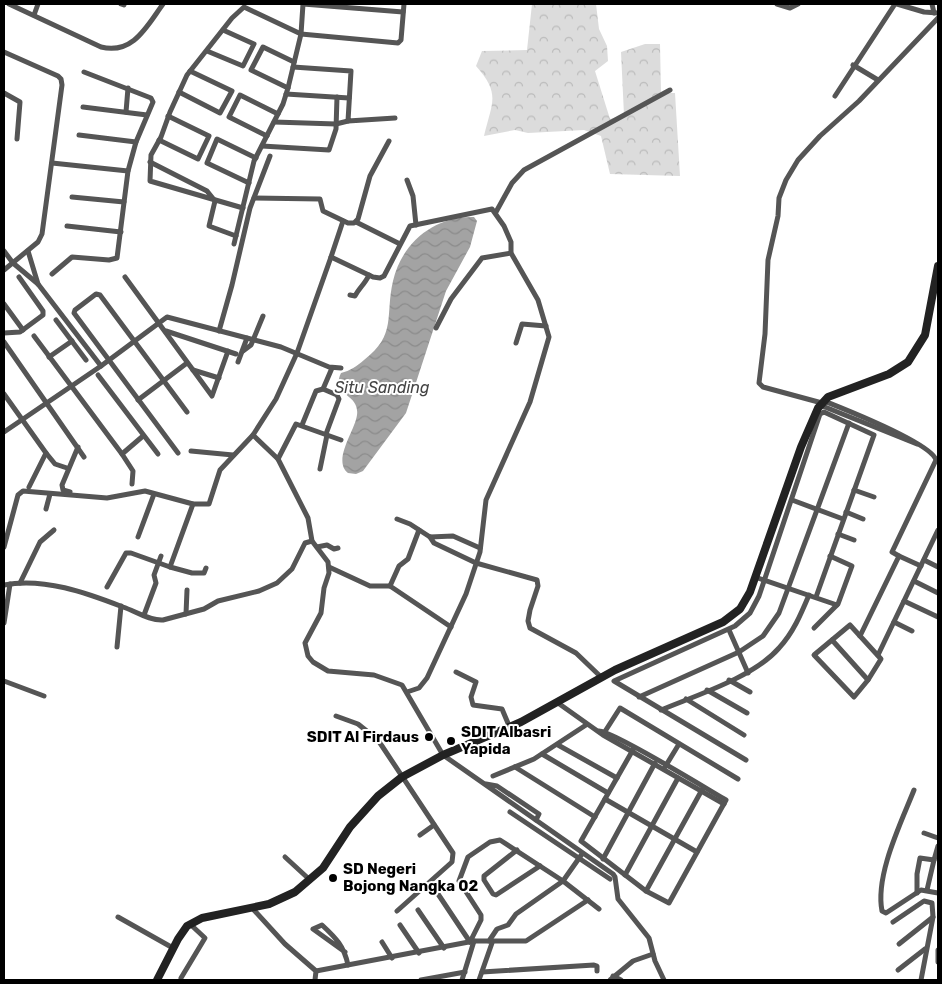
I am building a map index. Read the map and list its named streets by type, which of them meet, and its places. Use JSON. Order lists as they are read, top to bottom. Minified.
{"water":["Situ Sanding"],"places":["SDIT Al Firdaus","SDIT Albasri Yapida","SD Negeri Bojong Nangka 02"]}
